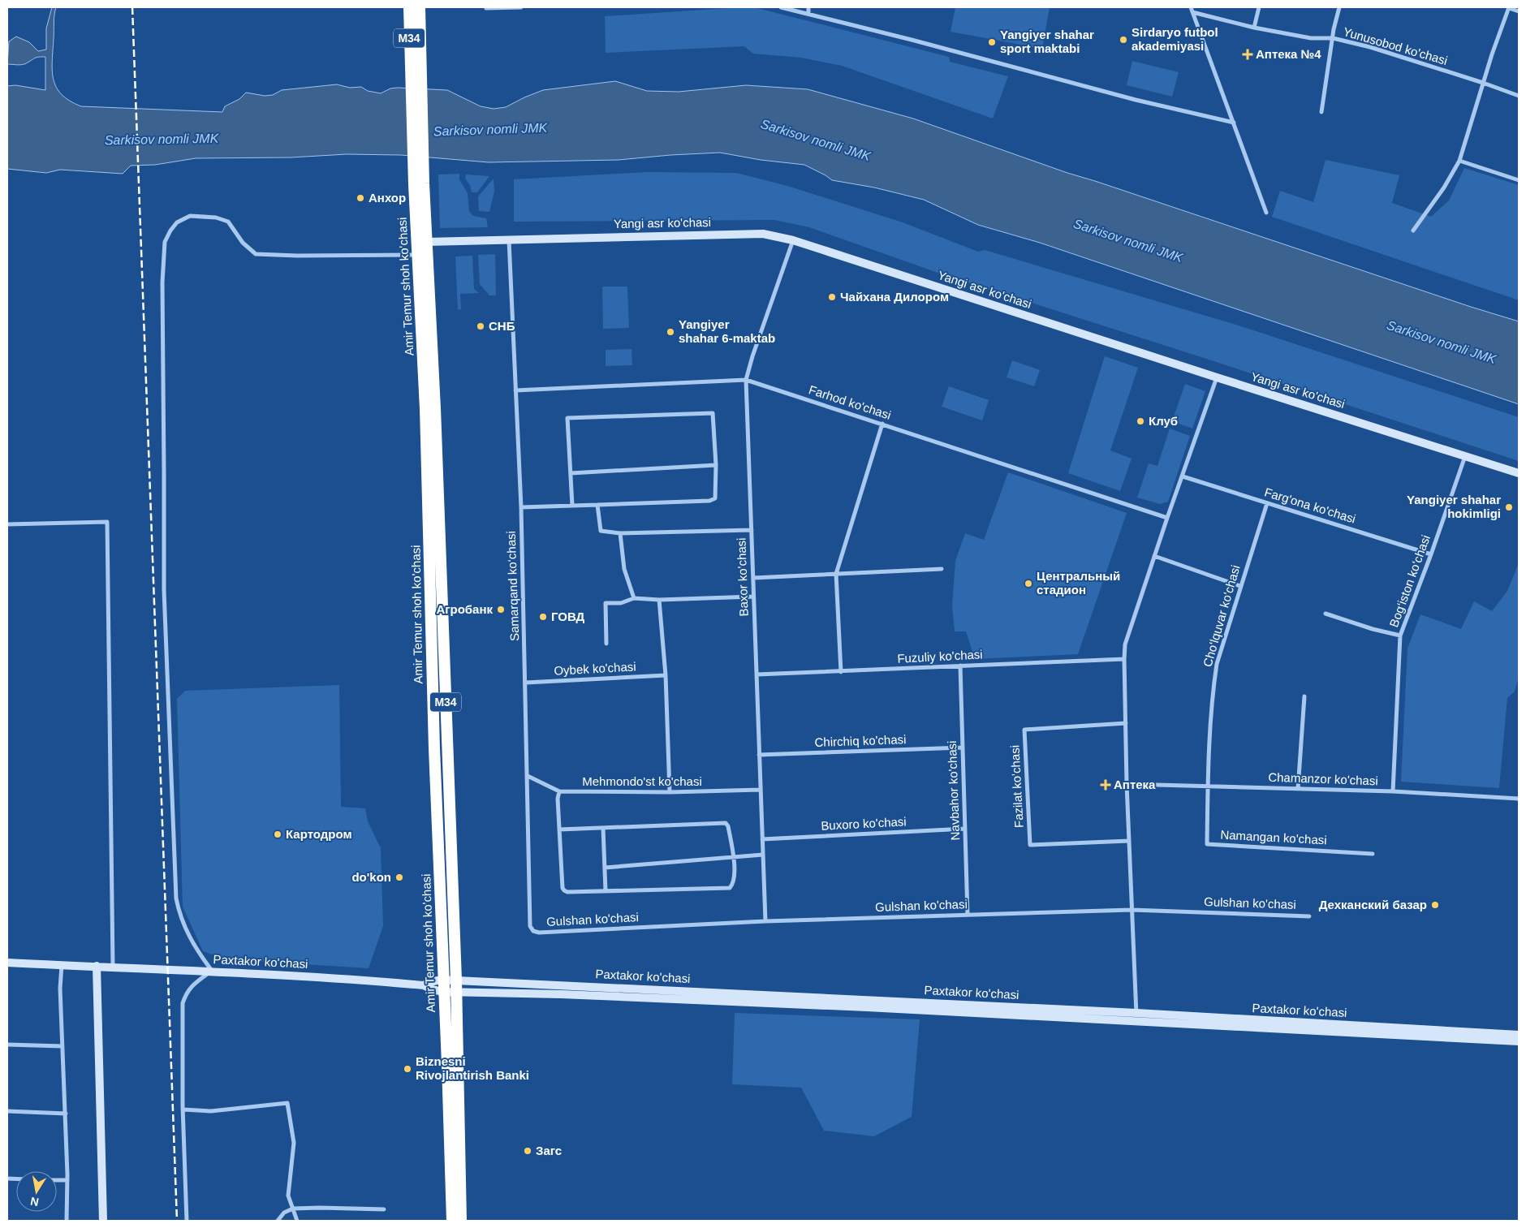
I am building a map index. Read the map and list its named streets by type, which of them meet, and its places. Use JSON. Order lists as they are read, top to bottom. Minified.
{"streets":{"highway":["M34","Amir Temur shoh ko'chasi"],"main road":["Yangi asr ko'chasi","Paxtakor ko'chasi"],"street":["Yunusobod ko'chasi","Farhod ko'chasi","Farg'ona ko'chasi","Baxor ko'chasi","Bog‘iston ko'chasi","Samarqand ko‘chasi","Cho‘lquvar ko'chasi","Fuzuliy ko'chasi","Oybek ko'chasi","Chirchiq ko'chasi","Chamanzor ko'chasi","Mehmondo'st ko'chasi","Fazilat ko'chasi","Navbahor ko'chasi","Buxoro ko'chasi","Namangan ko'chasi","Gulshan ko'chasi"]},"crossings":[["Yangi asr ko'chasi","Amir Temur shoh ko'chasi"],["Yangi asr ko'chasi","Baxor ko'chasi"],["Yangi asr ko'chasi","Bog‘iston ko'chasi"],["Yangi asr ko'chasi","Samarqand ko‘chasi"],["Amir Temur shoh ko'chasi","Paxtakor ko'chasi"],["Farhod ko'chasi","Baxor ko'chasi"],["Farhod ko'chasi","Samarqand ko‘chasi"],["Farg'ona ko'chasi","Bog‘iston ko'chasi"],["Farg'ona ko'chasi","Cho‘lquvar ko'chasi"],["Baxor ko'chasi","Fuzuliy ko'chasi"],["Baxor ko'chasi","Chirchiq ko'chasi"],["Baxor ko'chasi","Mehmondo'st ko'chasi"],["Baxor ko'chasi","Buxoro ko'chasi"],["Baxor ko'chasi","Gulshan ko'chasi"],["Bog‘iston ko'chasi","Chamanzor ko'chasi"],["Samarqand ko‘chasi","Oybek ko'chasi"],["Samarqand ko‘chasi","Mehmondo'st ko'chasi"],["Samarqand ko‘chasi","Gulshan ko'chasi"],["Cho‘lquvar ko'chasi","Chamanzor ko'chasi"],["Cho‘lquvar ko'chasi","Namangan ko'chasi"],["Fuzuliy ko'chasi","Navbahor ko'chasi"],["Chirchiq ko'chasi","Navbahor ko'chasi"],["Chamanzor ko'chasi","Namangan ko'chasi"],["Navbahor ko'chasi","Buxoro ko'chasi"],["Navbahor ko'chasi","Gulshan ko'chasi"]],"water":["Sarkisov nomli JMK"],"places":{"other":["Sirdaryo futbol akademiyasi","Yangiyer shahar sport maktabi","Анхор","Чайхана Дилором","СНБ","Yangiyer shahar 6-maktab","Клуб","Yangiyer shahar hokimligi","Центральный стадион","Агробанк","ГОВД","Картодром","do'kon","Дехканский базар","Biznesni Rivojlantirish Banki","Загс"],"health":["Аптека №4","Аптека"]},"north":"bottom"}
